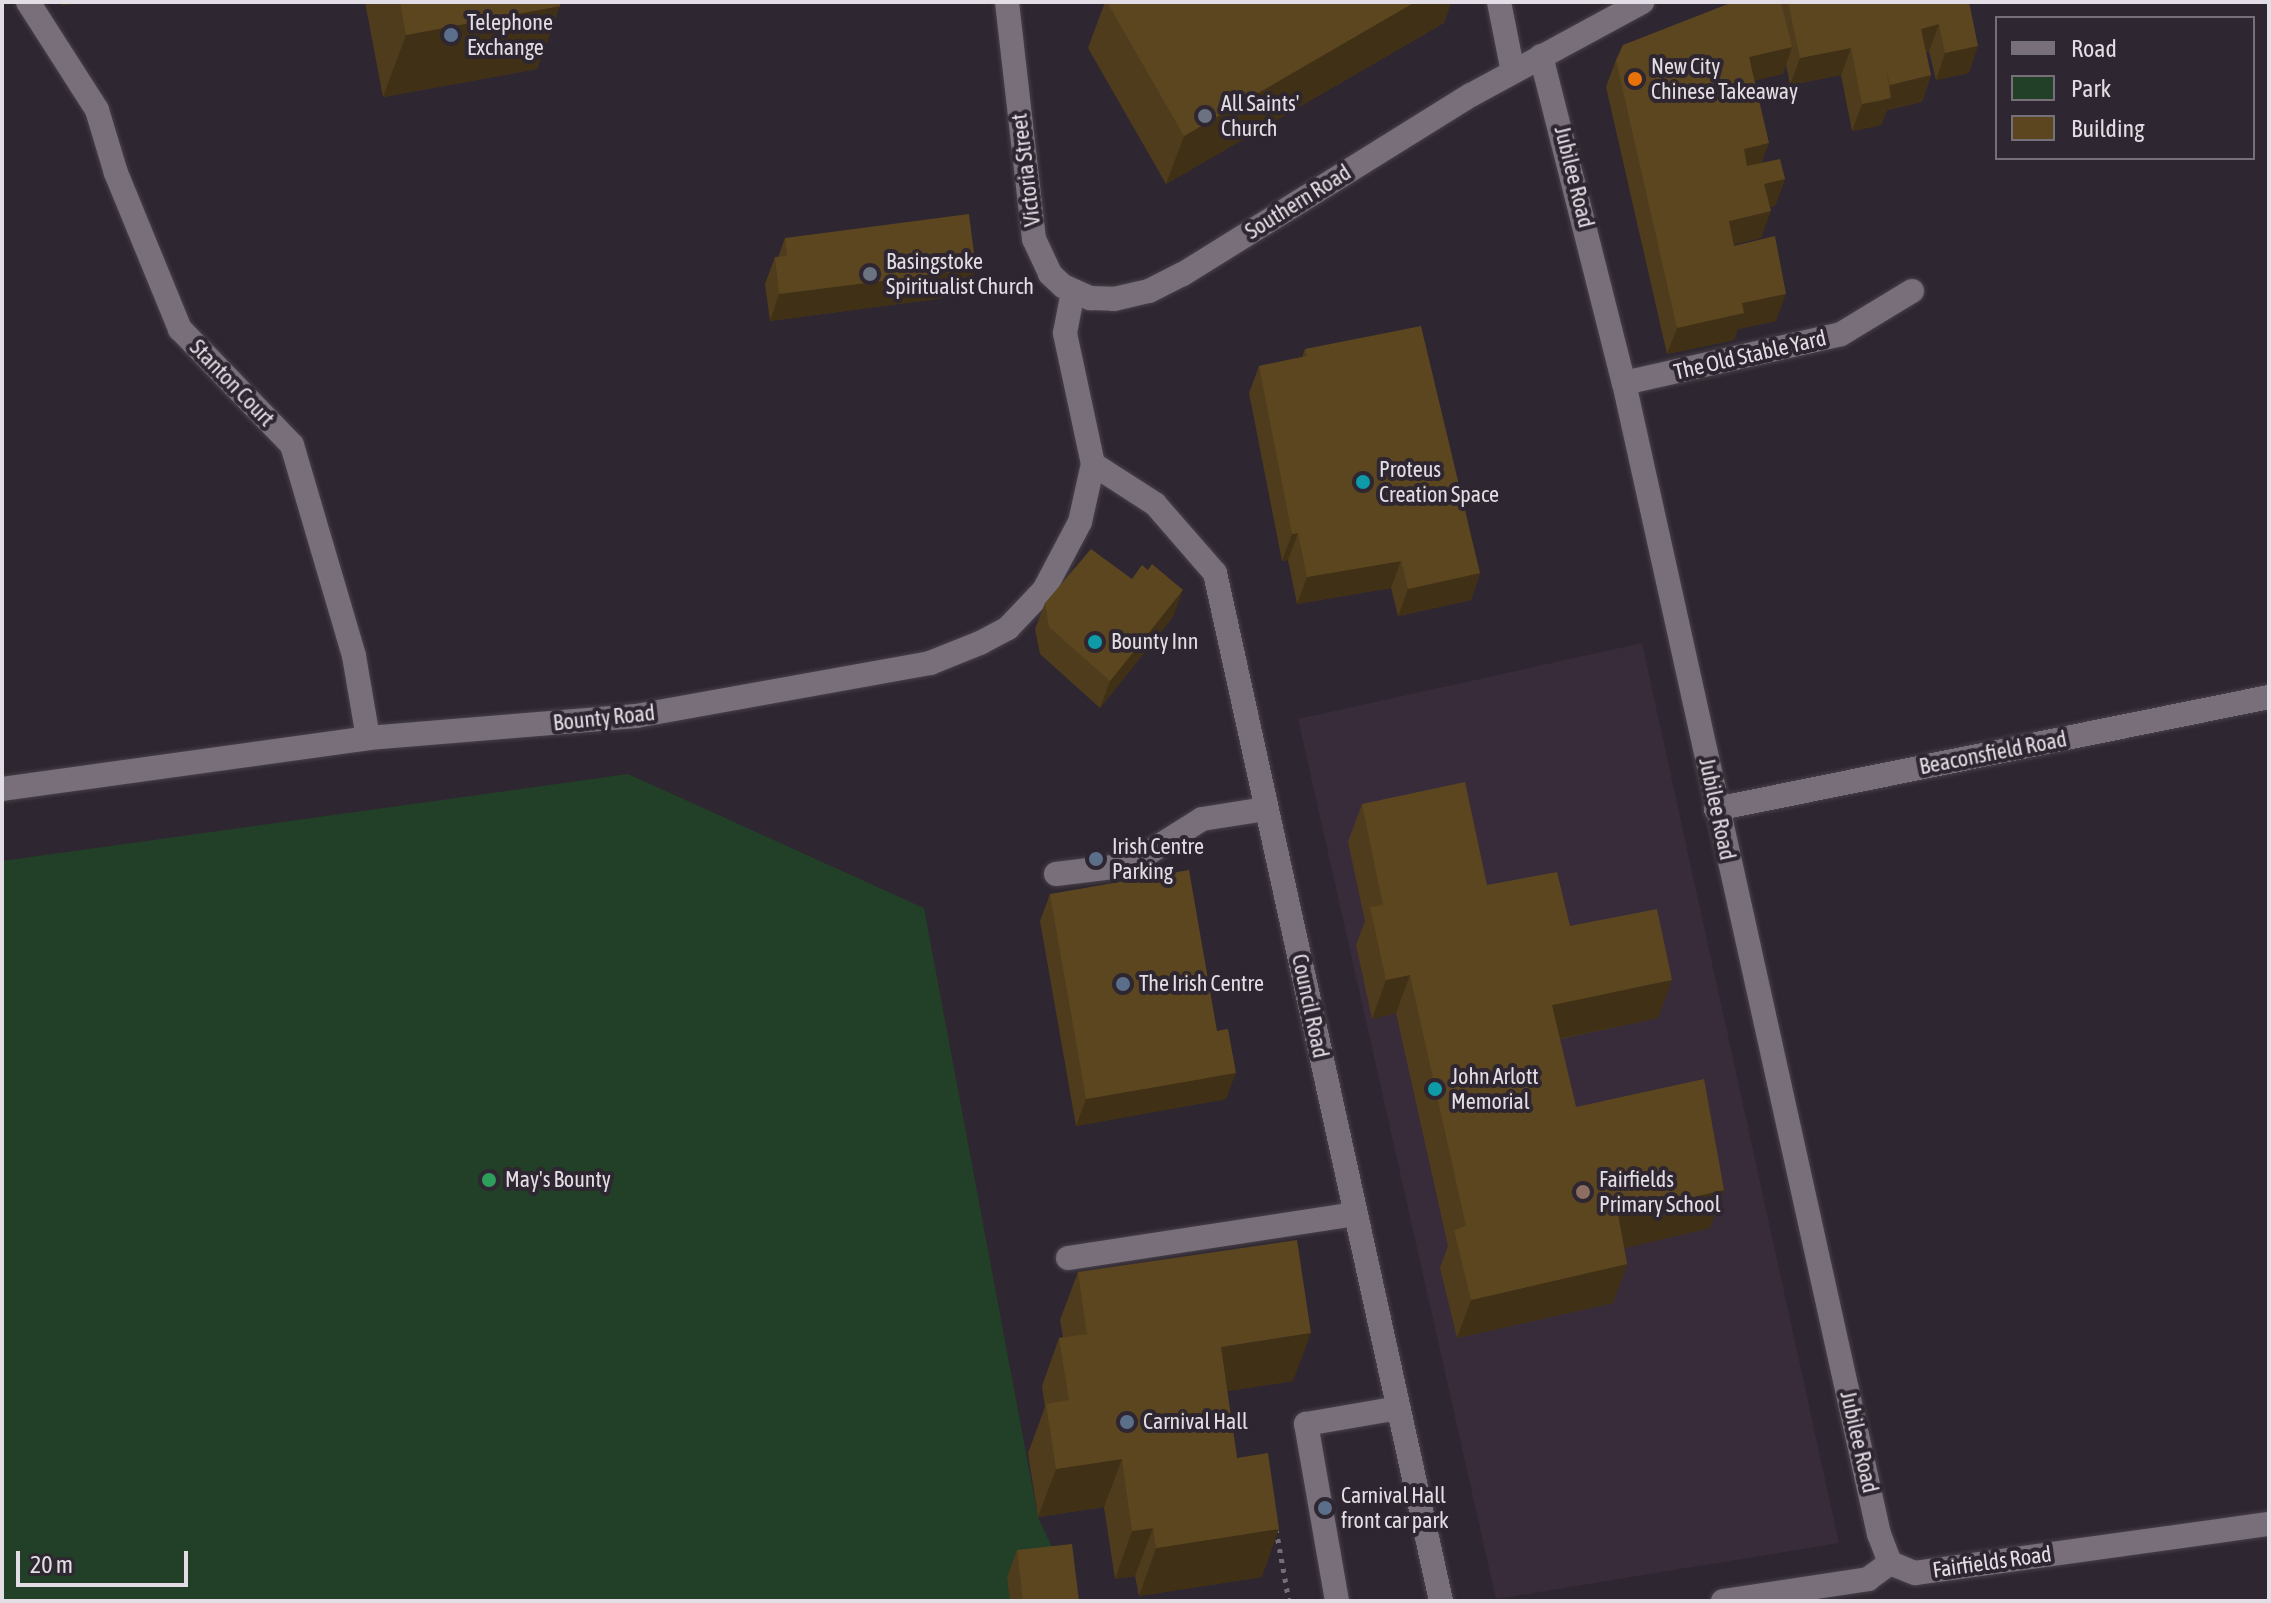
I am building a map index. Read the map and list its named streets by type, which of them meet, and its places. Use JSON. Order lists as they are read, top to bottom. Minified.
{"streets":{"street":["Victoria Street","Jubilee Road","Southern Road","The Old Stable Yard","Stanton Court","Bounty Road","Beaconsfield Road","Council Road","Fairfields Road"]},"crossings":[["Victoria Street","Southern Road"],["Jubilee Road","Southern Road"],["Jubilee Road","The Old Stable Yard"],["Jubilee Road","Beaconsfield Road"],["Jubilee Road","Fairfields Road"],["Stanton Court","Bounty Road"],["Bounty Road","Council Road"]],"places":["Telephone Exchange","New City Chinese Takeaway","All Saints' Church","Basingstoke Spiritualist Church","Proteus Creation Space","Bounty Inn","Irish Centre Parking","The Irish Centre","John Arlott Memorial","May's Bounty","Fairfields Primary School","Carnival Hall","Carnival Hall front car park"],"legend":["Road","Park","Building"],"scale_bar":"20 m"}
